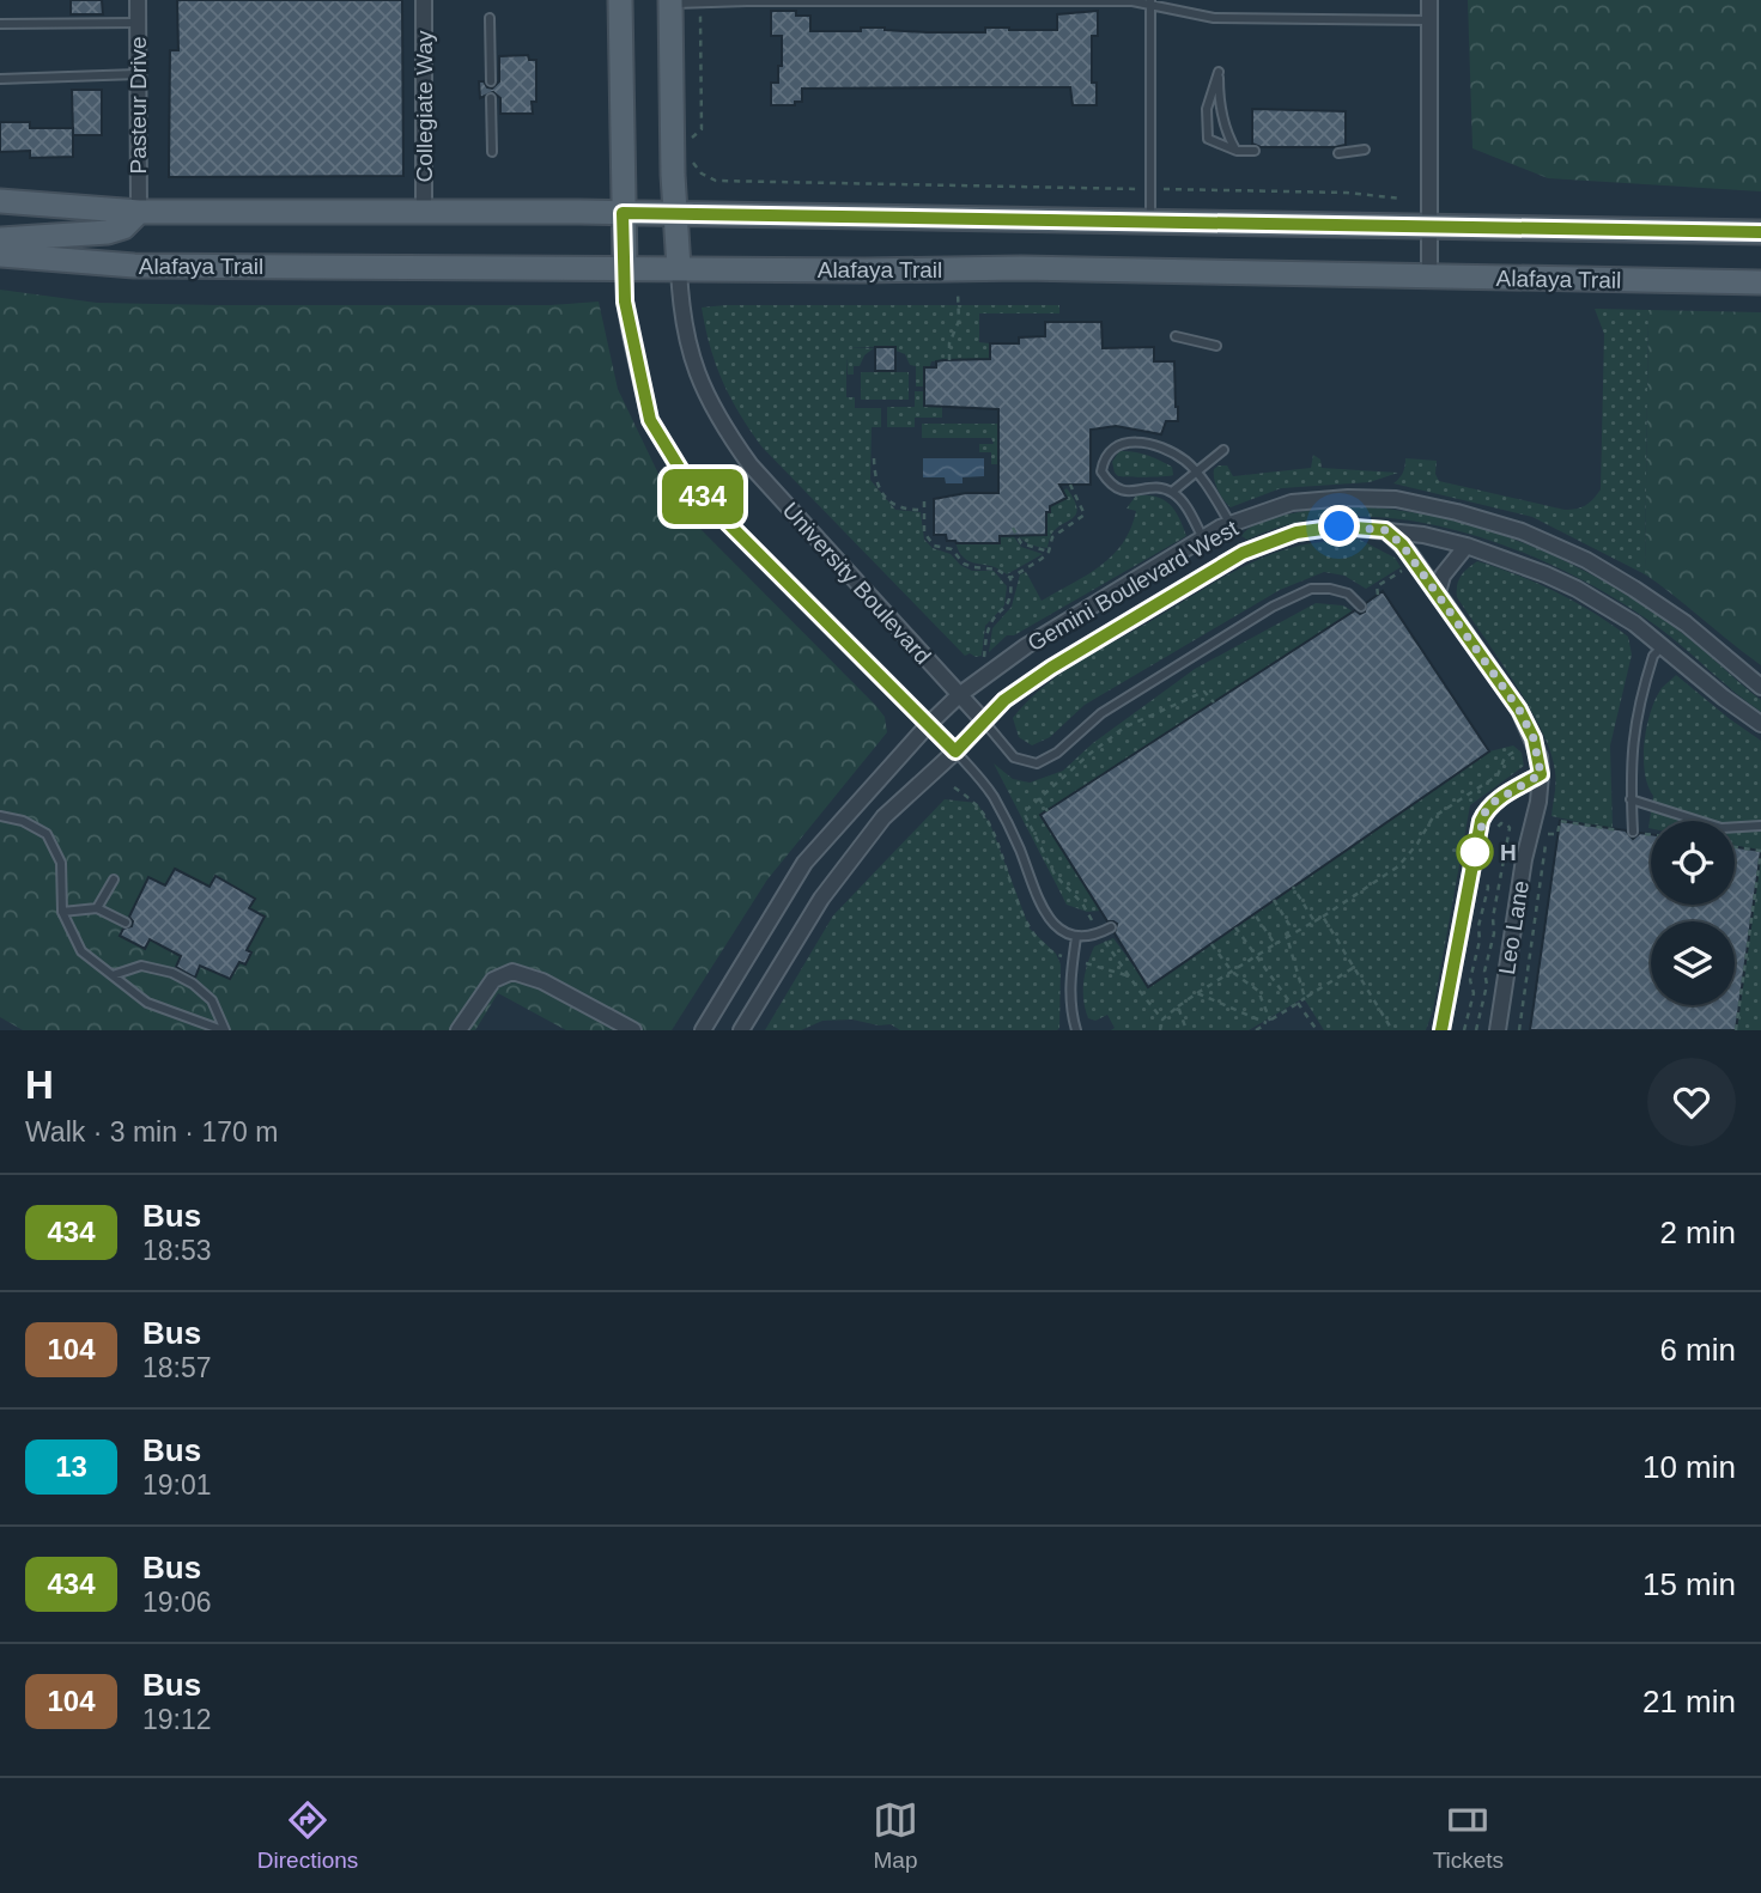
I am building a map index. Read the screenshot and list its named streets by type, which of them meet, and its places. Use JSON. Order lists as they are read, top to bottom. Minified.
{"streets":{"main road":["Alafaya Trail","University Boulevard"],"street":["Pasteur Drive","Collegiate Way","Gemini Boulevard West","Leo Lane"]},"crossings":[["Alafaya Trail","University Boulevard"],["University Boulevard","Gemini Boulevard West"],["Gemini Boulevard West","Leo Lane"]],"places":["H"],"lines":["bus line 434"],"page":{"on_map":"434","heading":["H","Walk · 3 min · 170 m"],"list":[{"mark":"434","name":"Bus","note":"18:53","value":"2 min"},{"mark":"104","name":"Bus","note":"18:57","value":"6 min"},{"mark":"13","name":"Bus","note":"19:01","value":"10 min"},{"mark":"434","name":"Bus","note":"19:06","value":"15 min"},{"mark":"104","name":"Bus","note":"19:12","value":"21 min"}],"tabs":["Directions","Map","Tickets"]}}
